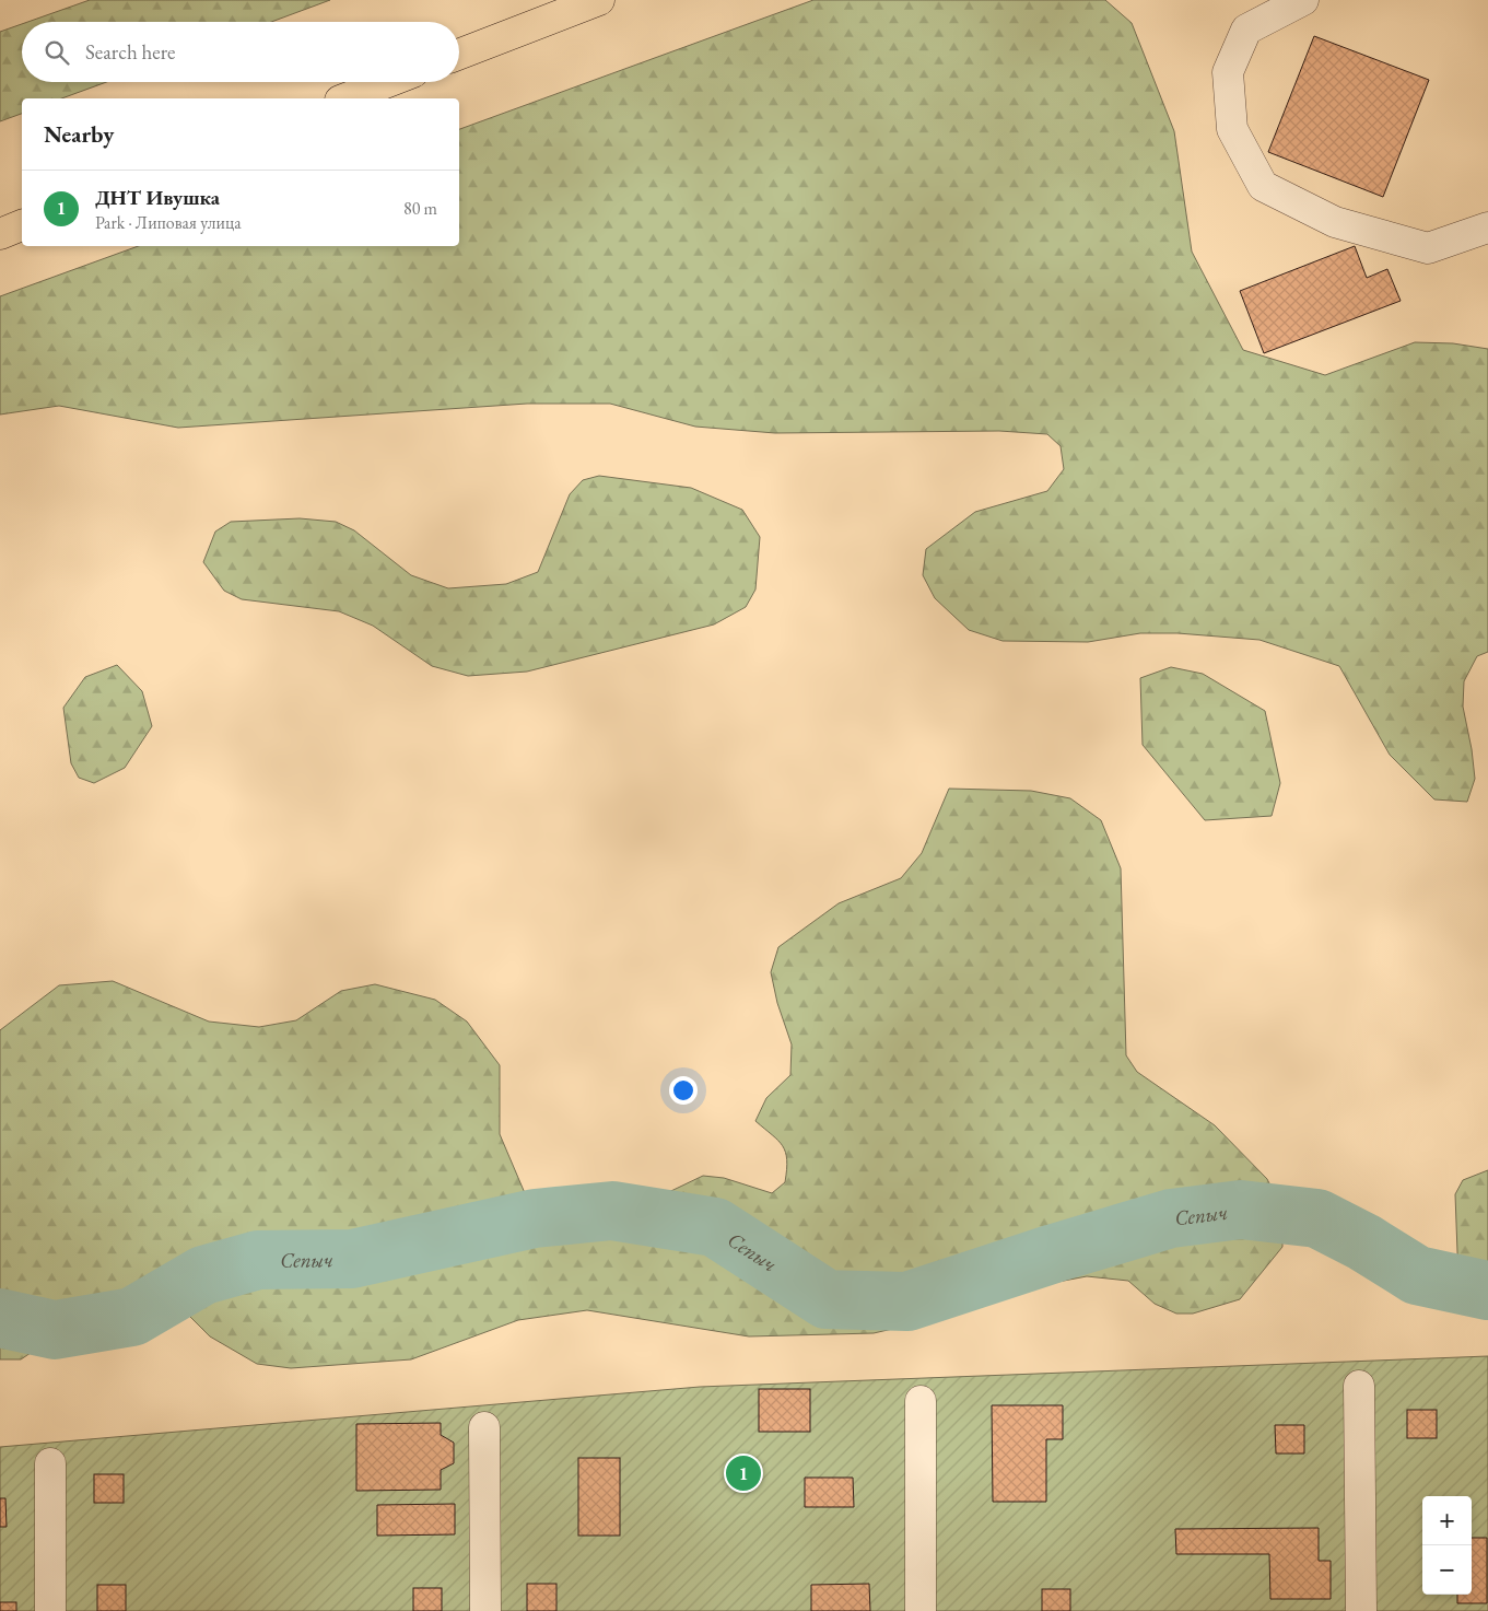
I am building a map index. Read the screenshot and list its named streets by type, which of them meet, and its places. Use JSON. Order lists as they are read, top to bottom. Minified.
{"water":["Сепыч"],"page":{"search":"Search here","heading":"Nearby","list":[{"mark":"1","name":"ДНТ Ивушка","note":"Park · Липовая улица","value":"80 m"}],"pins":"1","map_buttons":["+","−"]}}
